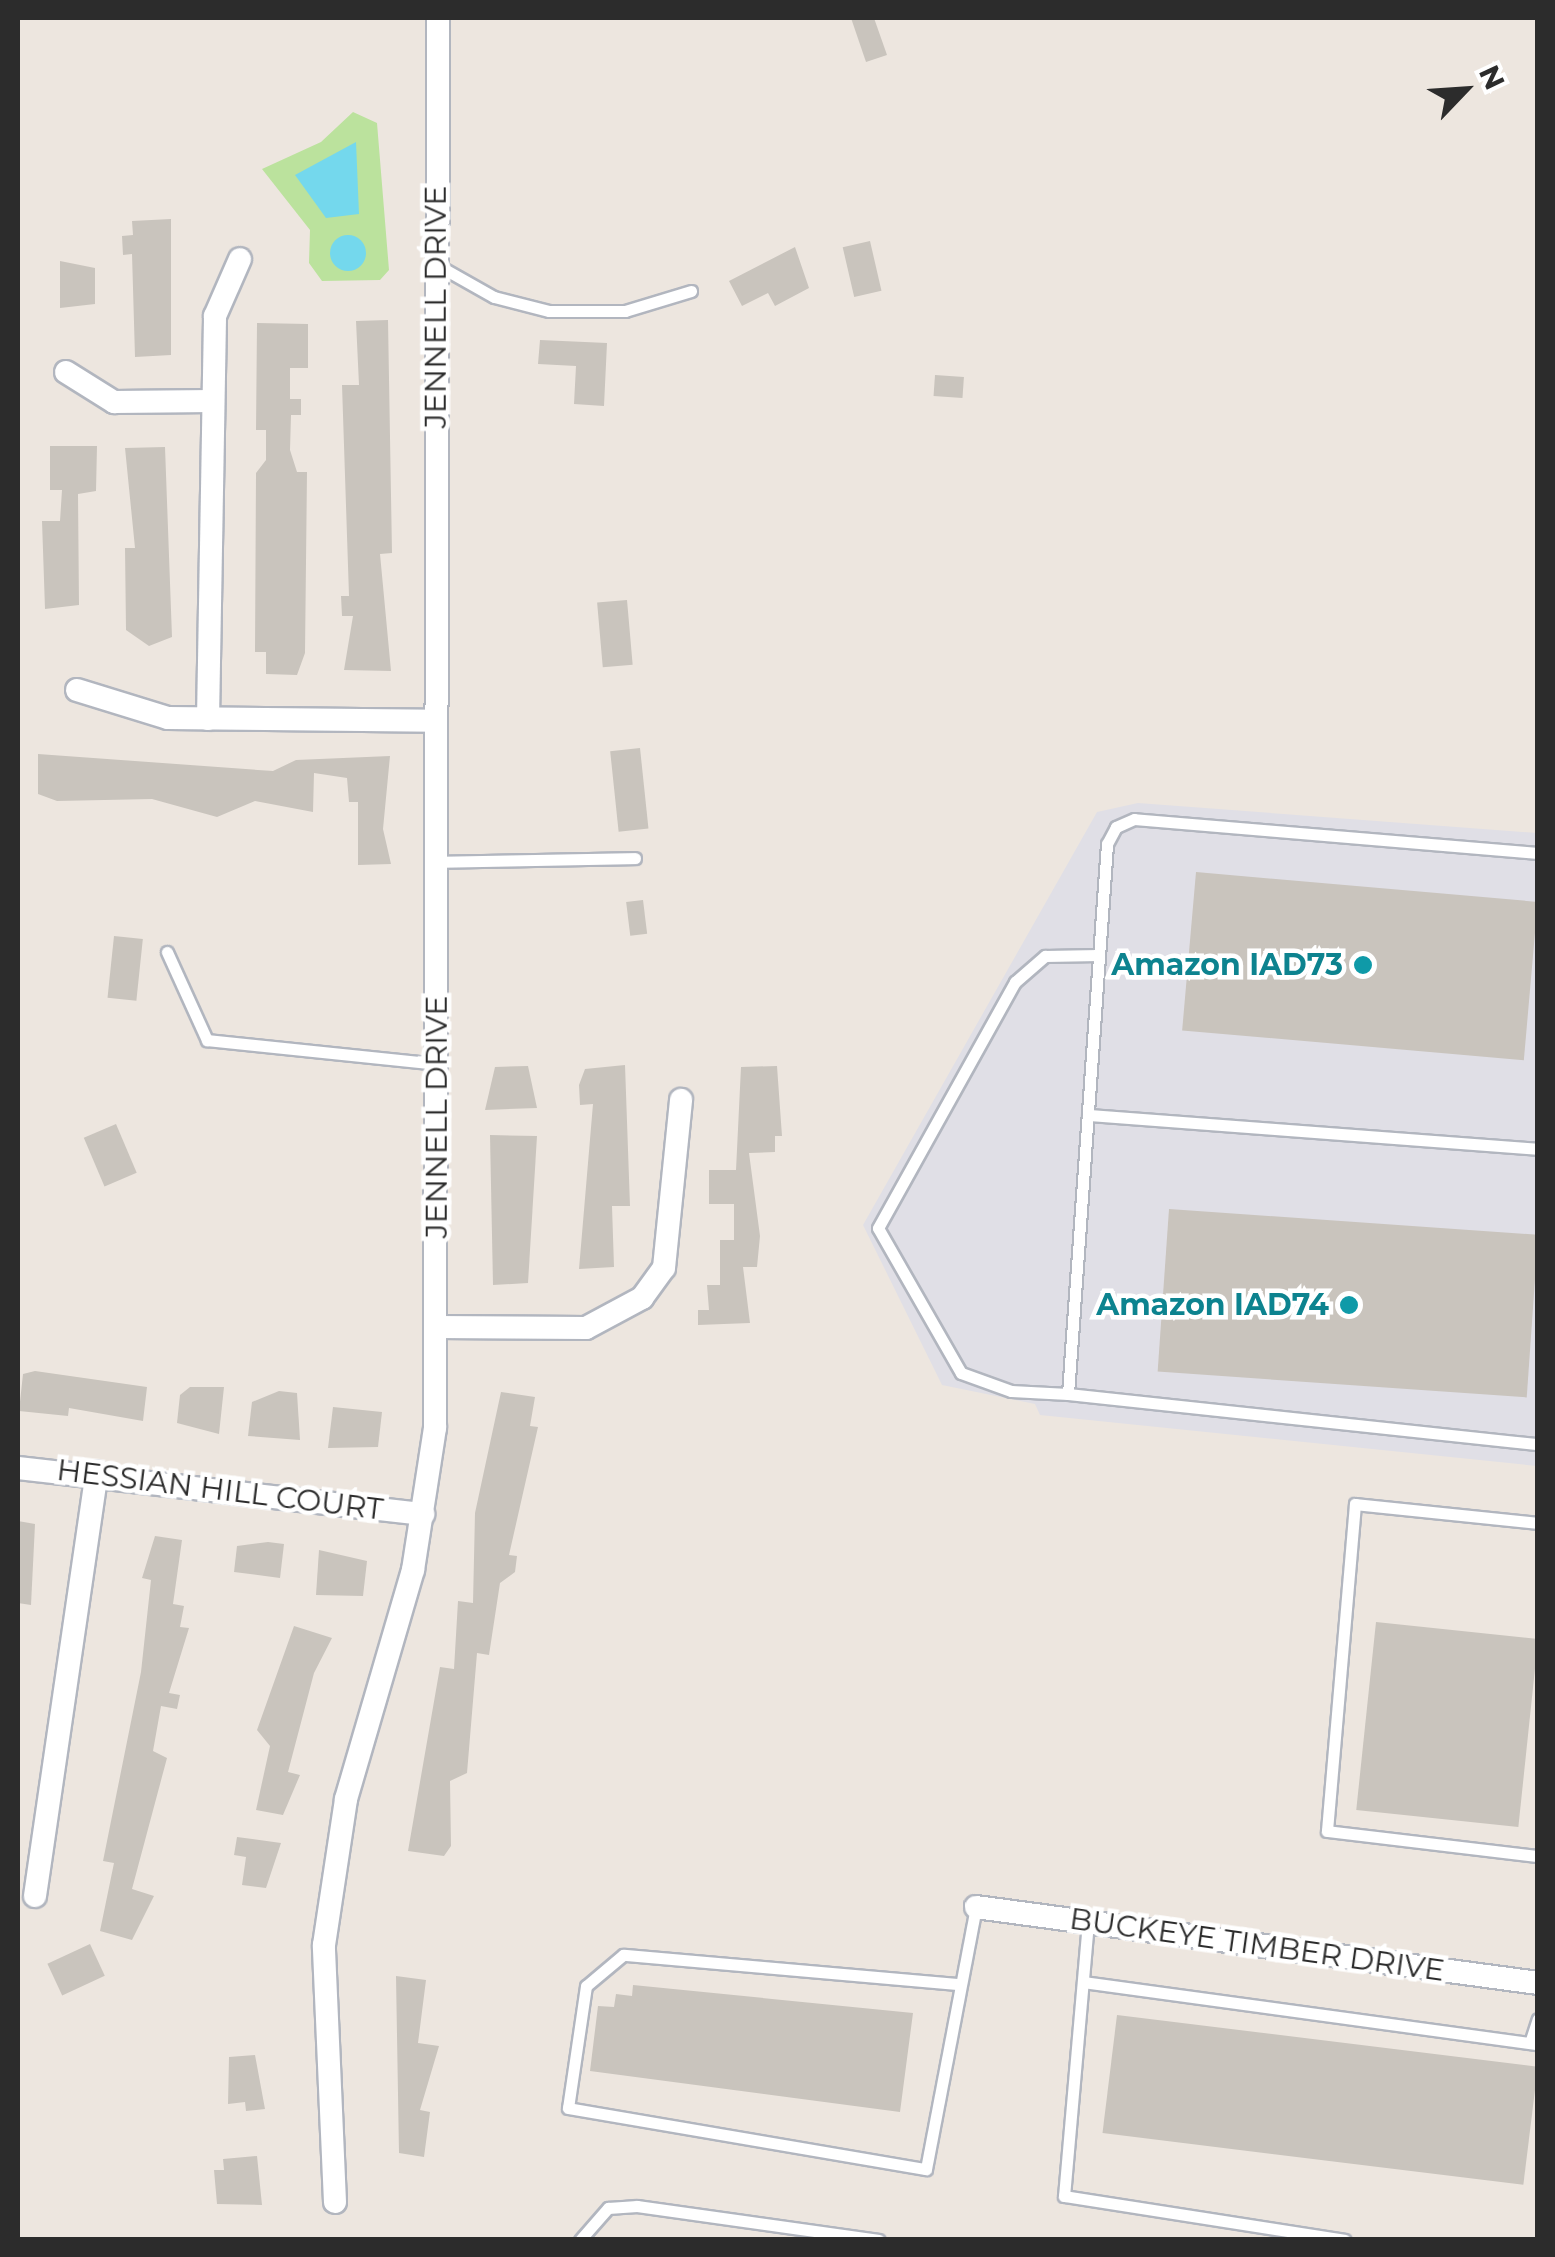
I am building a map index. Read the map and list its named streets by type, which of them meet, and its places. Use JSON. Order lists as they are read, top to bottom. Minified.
{"streets":{"street":["JENNELL DRIVE","HESSIAN HILL COURT","BUCKEYE TIMBER DRIVE"]},"crossings":[["JENNELL DRIVE","HESSIAN HILL COURT"]],"places":["Amazon IAD73","Amazon IAD74"],"north":"top right"}
